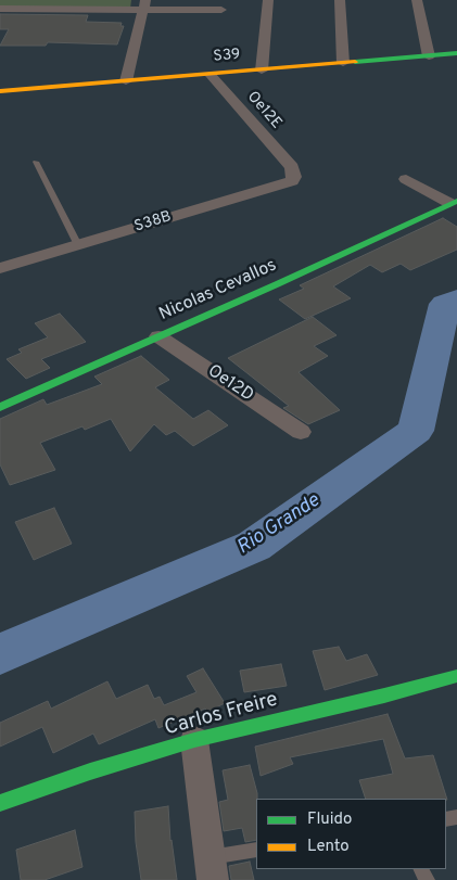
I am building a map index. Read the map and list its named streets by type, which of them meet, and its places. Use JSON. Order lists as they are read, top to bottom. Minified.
{"streets":{"street":["S39","Oe12E","S38B","Nicolas Cevallos","Oe12D","Carlos Freire"]},"crossings":[["S39","Oe12E"],["Oe12E","S38B"],["Nicolas Cevallos","Oe12D"]],"water":["Rio Grande"],"legend":["Fluido","Lento"]}
